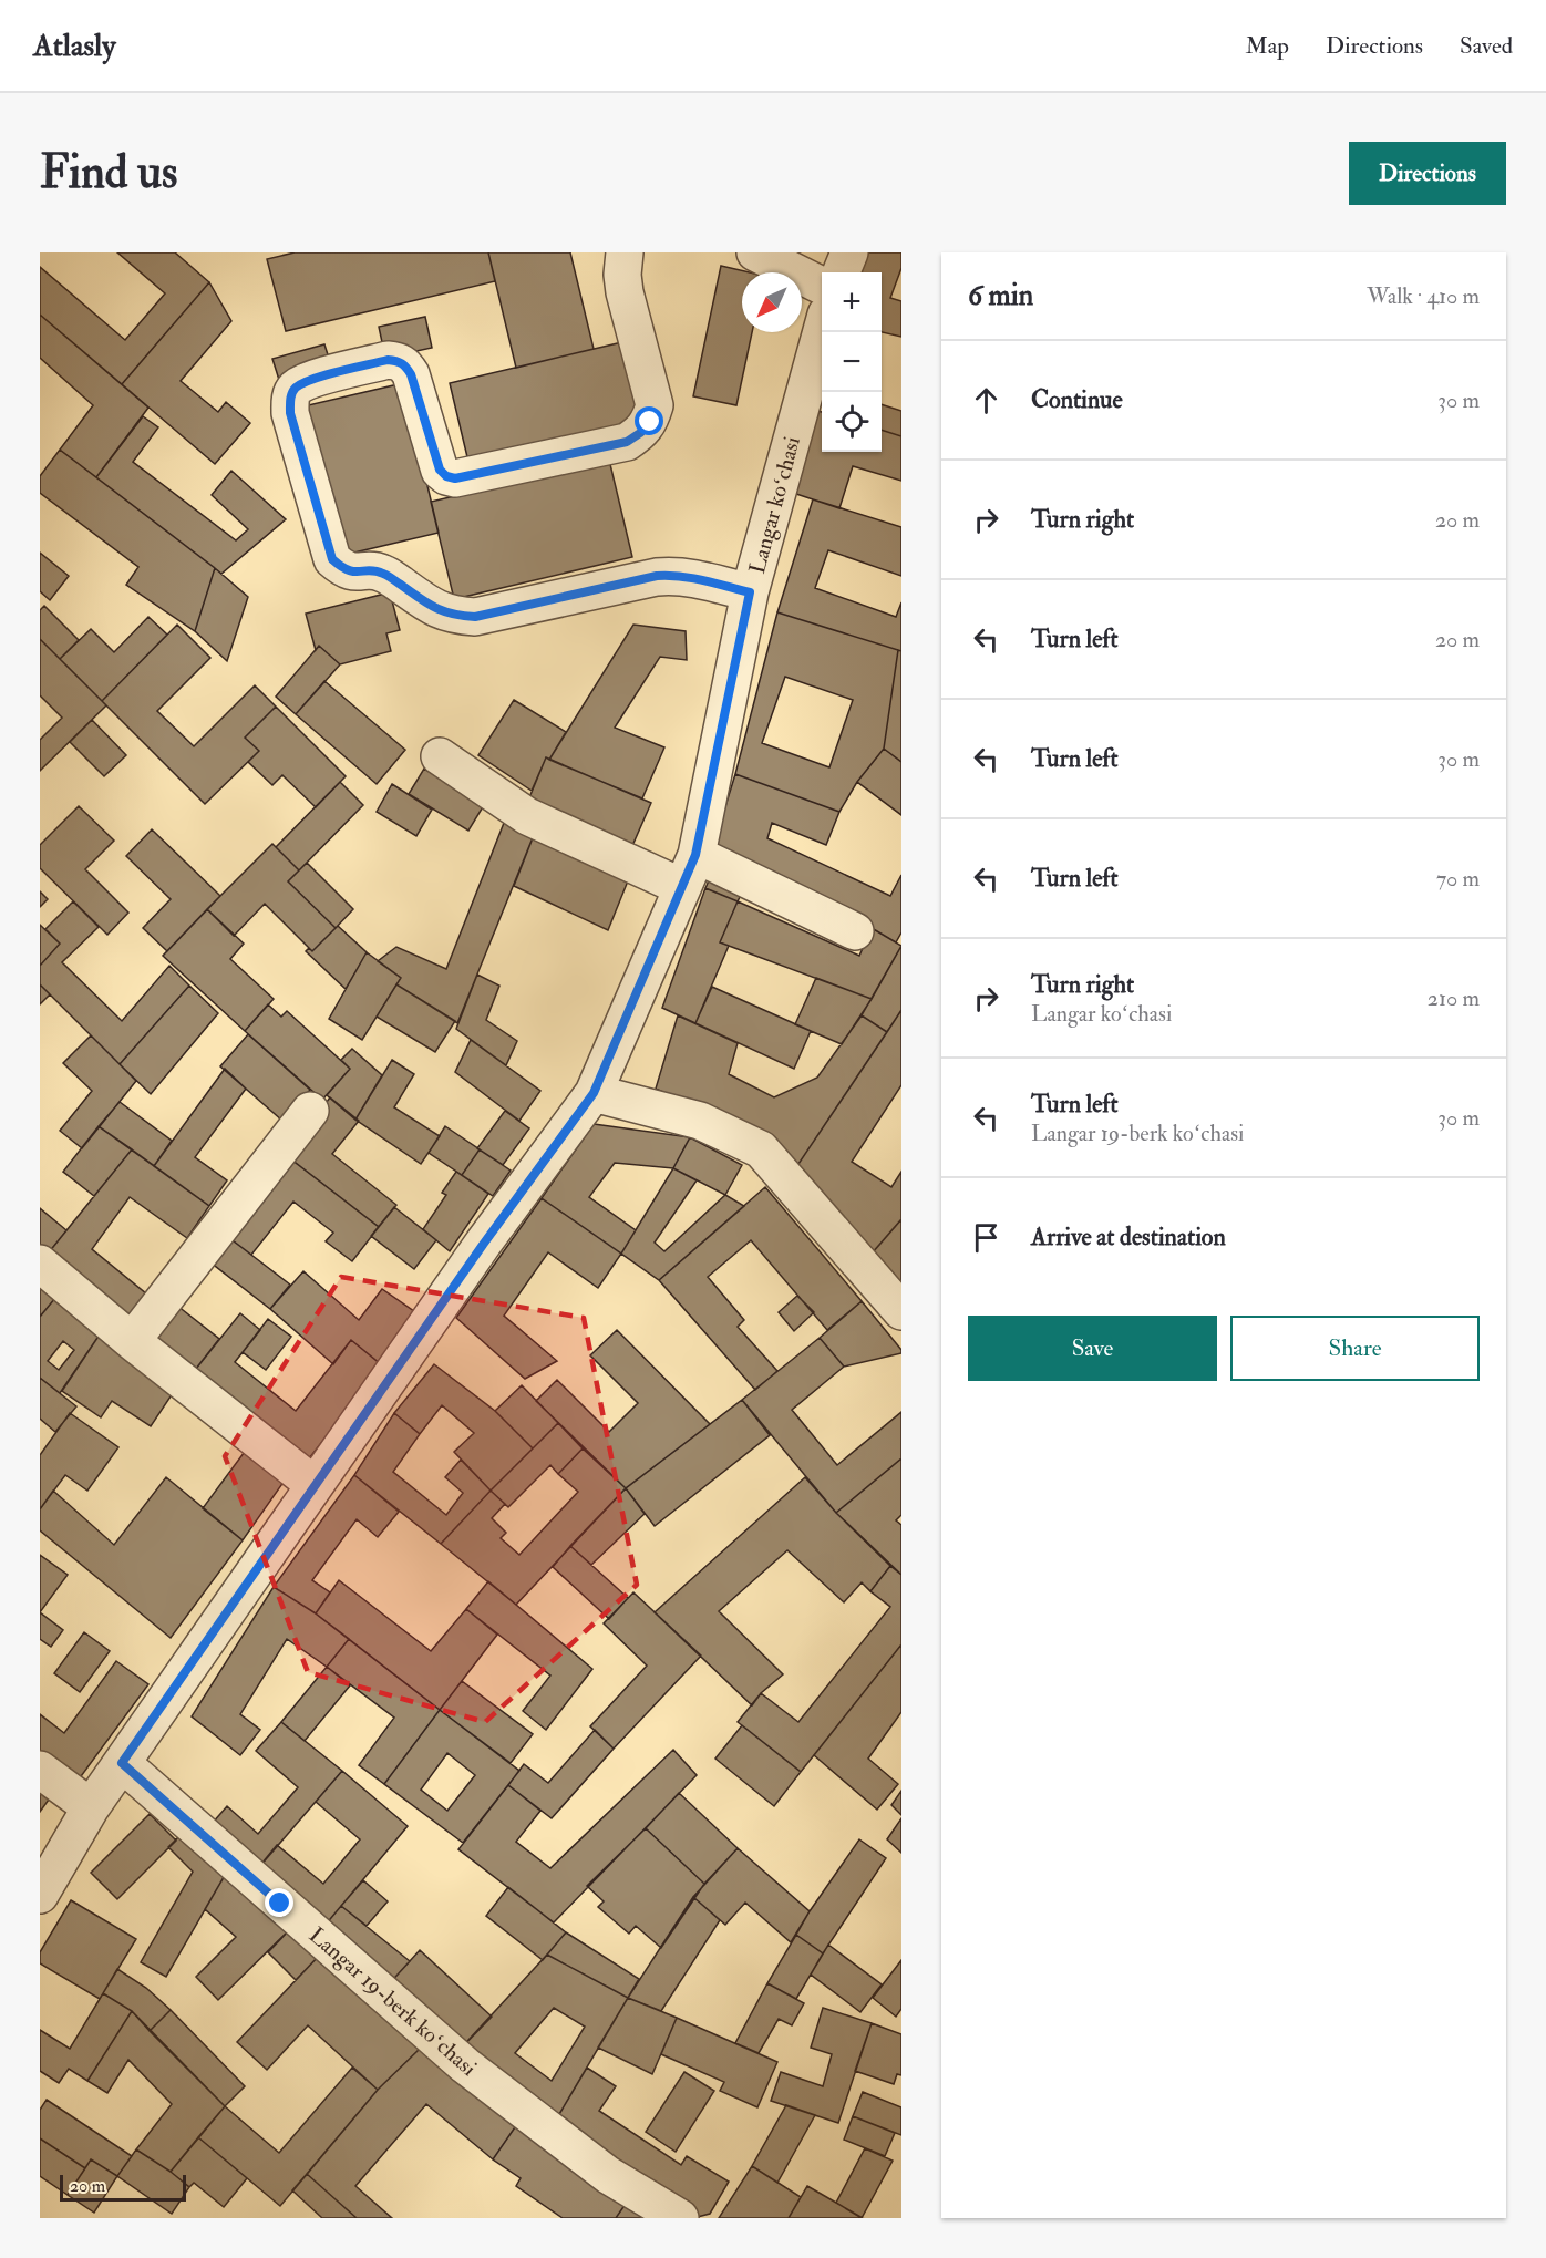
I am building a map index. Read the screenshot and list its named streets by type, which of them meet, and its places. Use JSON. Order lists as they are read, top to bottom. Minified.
{"streets":{"street":["Langar koʻchasi","Langar 19-berk koʻchasi"]},"crossings":[["Langar koʻchasi","Langar 19-berk koʻchasi"]],"scale_bar":"20 m","north":"bottom left","page":{"header":"Atlasly","nav":["Map","Directions","Saved"],"buttons":["Directions",["Save","Share"]],"title":"Find us","heading":["6 min","Walk · 410 m"],"map_buttons":["+","−"],"list":[["Continue","30 m"],["Turn right","20 m"],["Turn left","20 m"],["Turn left","30 m"],["Turn left","70 m"],["Turn right","Langar koʻchasi","210 m"],["Turn left","Langar 19-berk koʻchasi","30 m"],"Arrive at destination"],"scale":"20 m"}}
